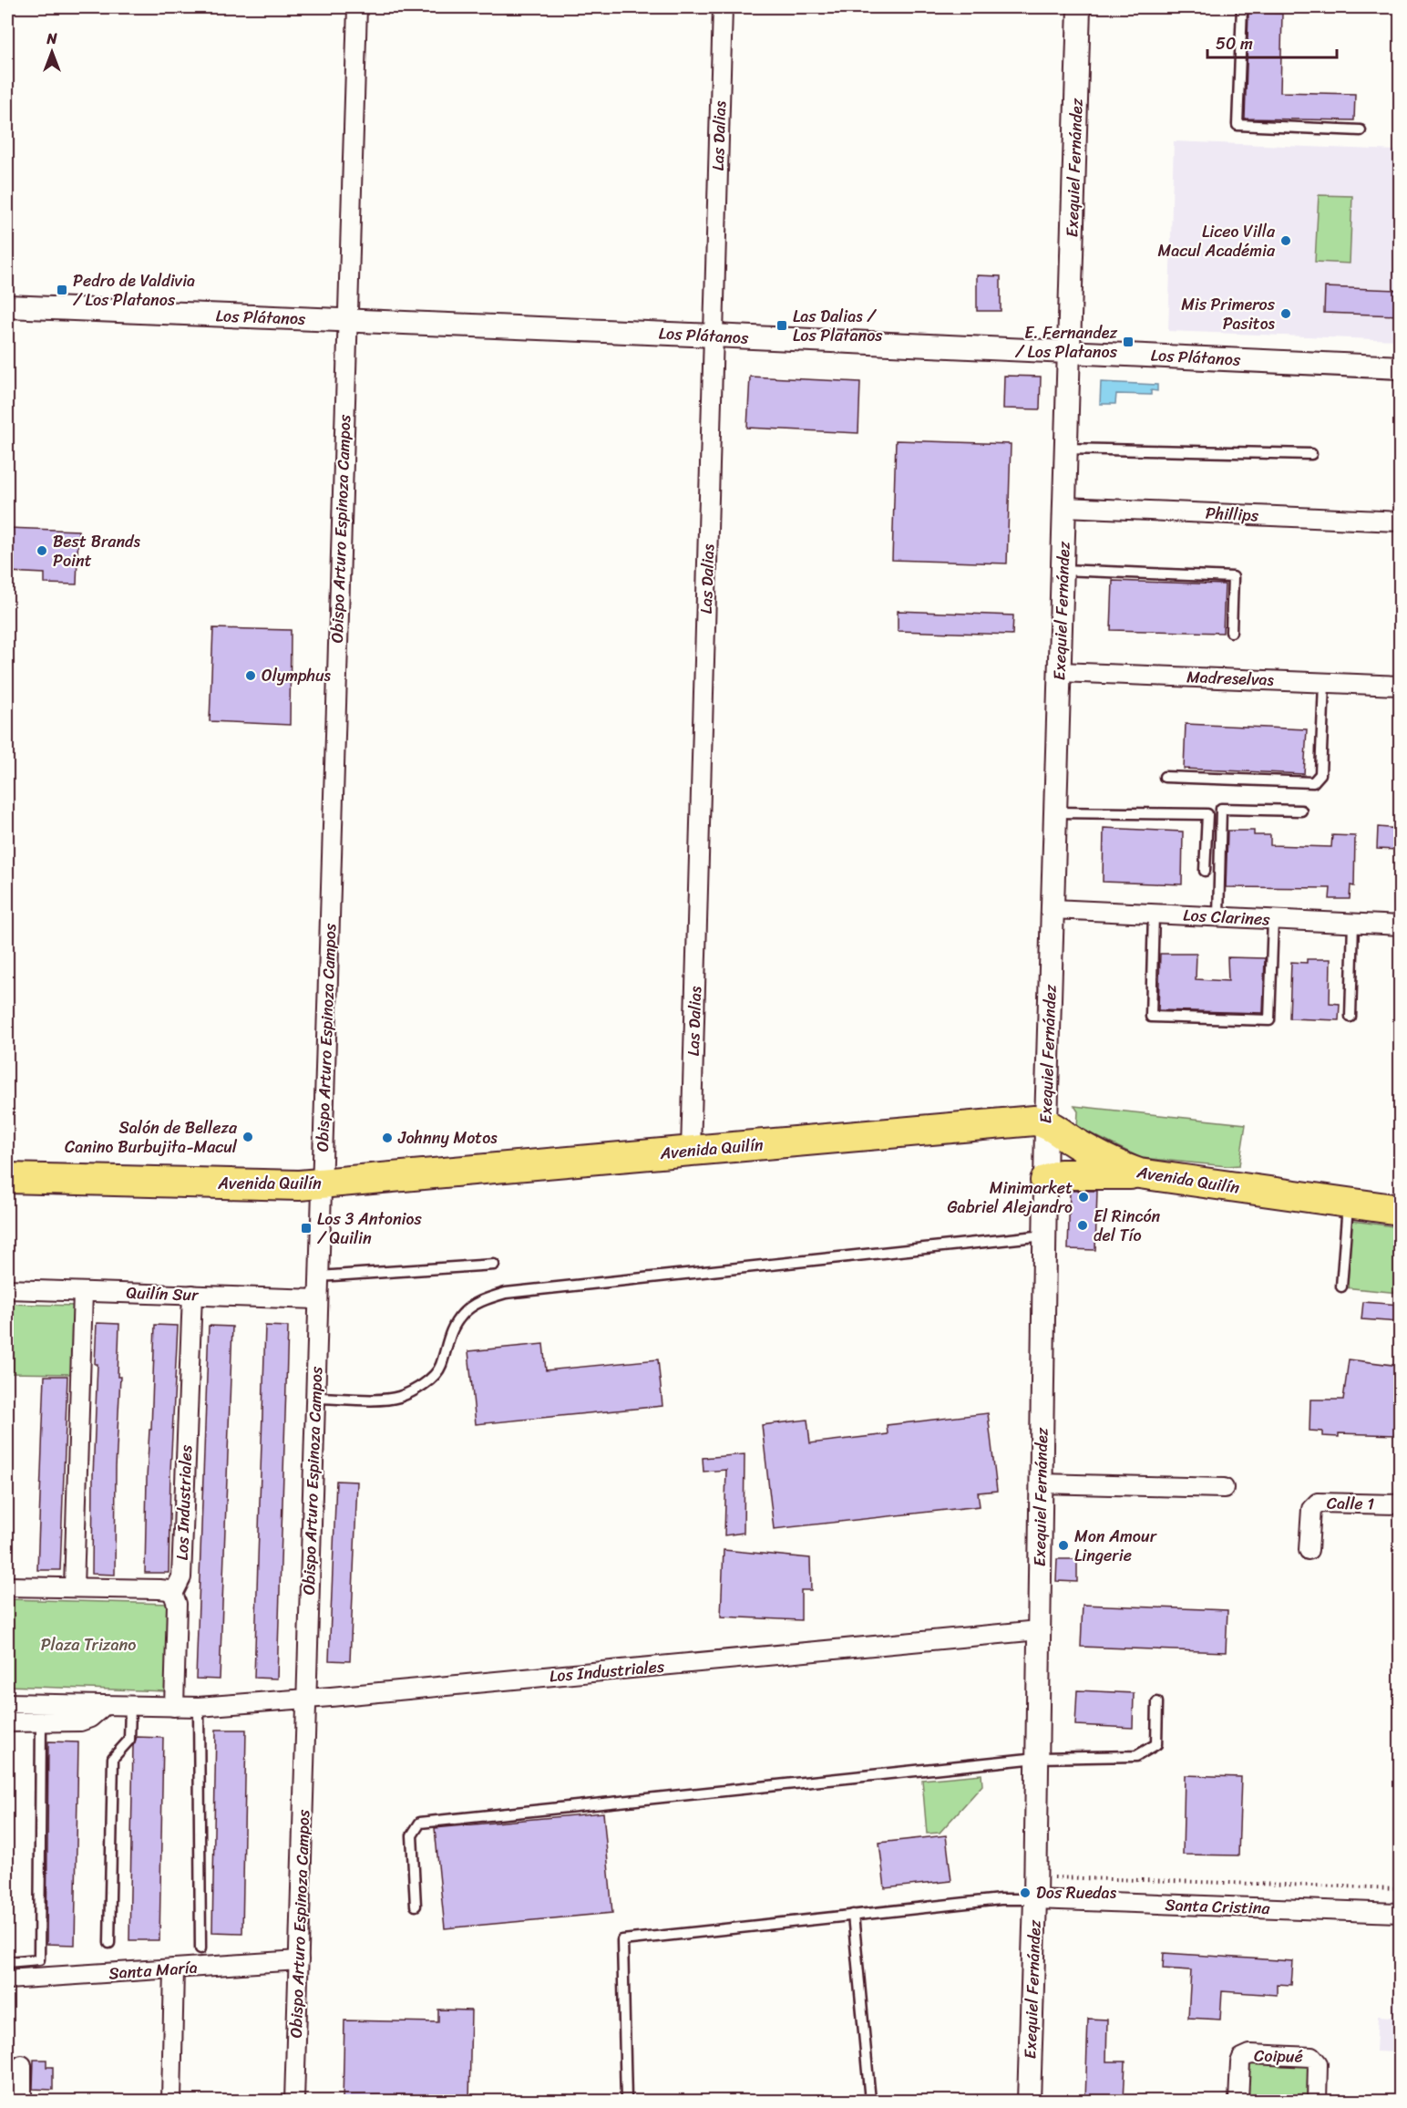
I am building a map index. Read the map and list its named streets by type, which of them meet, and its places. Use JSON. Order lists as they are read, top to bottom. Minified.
{"streets":{"main road":["Avenida Quilín"],"street":["Las Dalias","Exequiel Fernández","Los Plátanos","Phillips","Obispo Arturo Espinoza Campos","Madreselvas","Los Clarines","Quilín Sur","Los Industriales","Calle 1","Santa Cristina","Santa María","Coipué"]},"crossings":[["Las Dalias","Los Plátanos"],["Las Dalias","Avenida Quilín"],["Exequiel Fernández","Los Plátanos"],["Exequiel Fernández","Phillips"],["Exequiel Fernández","Madreselvas"],["Exequiel Fernández","Los Clarines"],["Exequiel Fernández","Avenida Quilín"],["Exequiel Fernández","Los Industriales"],["Exequiel Fernández","Santa Cristina"],["Los Plátanos","Obispo Arturo Espinoza Campos"],["Obispo Arturo Espinoza Campos","Avenida Quilín"],["Obispo Arturo Espinoza Campos","Quilín Sur"],["Obispo Arturo Espinoza Campos","Los Industriales"],["Obispo Arturo Espinoza Campos","Santa María"],["Quilín Sur","Los Industriales"]],"parks":["Plaza Trizano"],"places":{"other":["Liceo Villa Macul Académia","Mis Primeros Pasitos","Best Brands Point","Olymphus","Salón de Belleza Canino Burbujita-Macul","Johnny Motos","Minimarket Gabriel Alejandro","El Rincón del Tío","Mon Amour Lingerie","Dos Ruedas"],"transit":["Pedro de Valdivia / Los Platanos","Las Dalias / Los Platanos","E. Fernandez / Los Platanos","Los 3 Antonios / Quilin"]},"scale_bar":"50 m","north":"top"}
